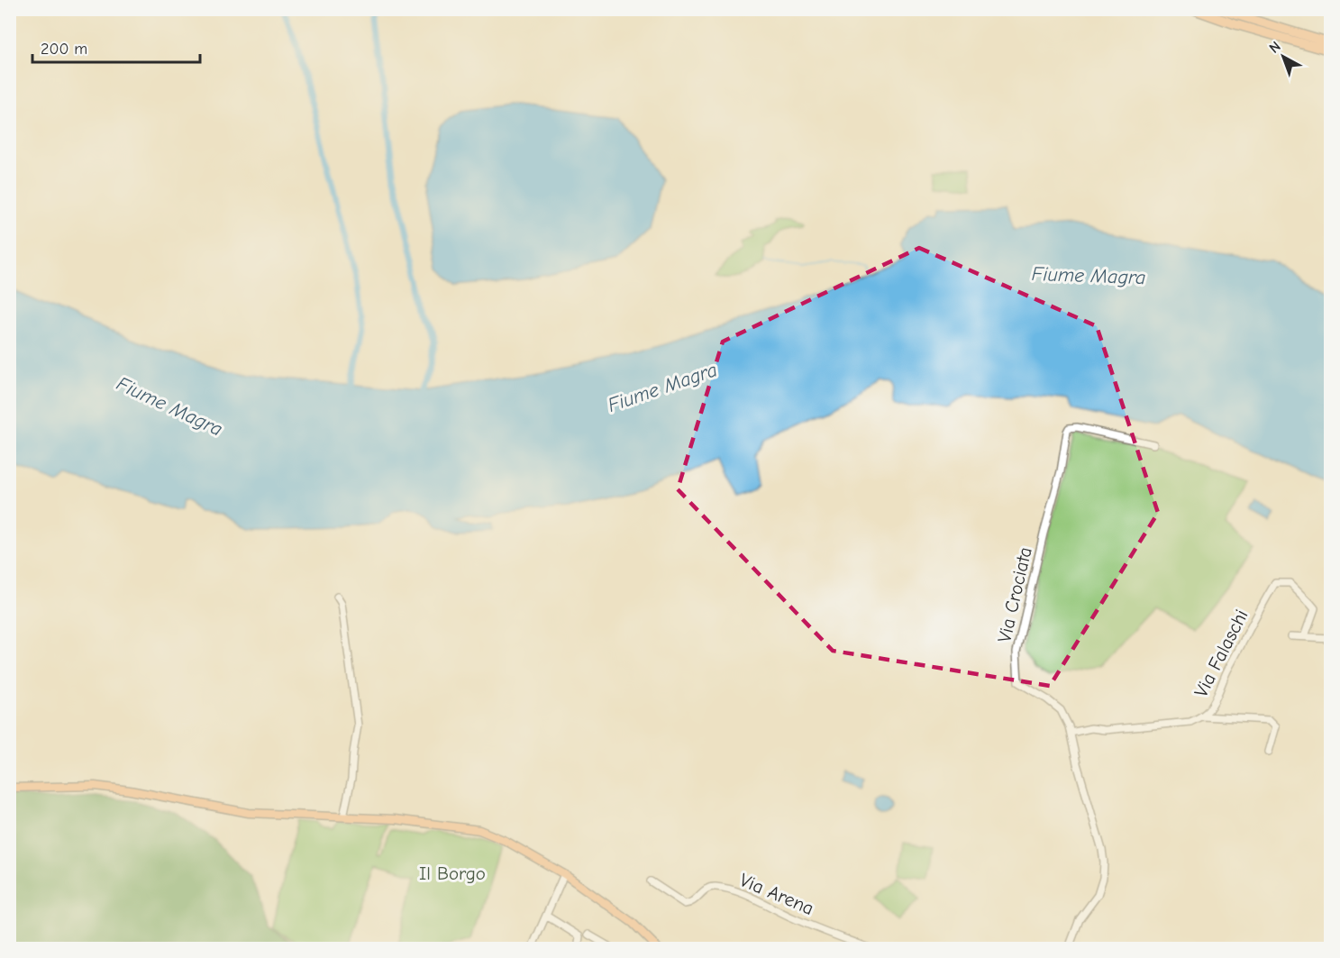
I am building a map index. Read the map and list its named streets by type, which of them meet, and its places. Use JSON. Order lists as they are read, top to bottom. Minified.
{"streets":{"street":["Via Crociata","Via Falaschi","Via Arena"]},"crossings":[["Via Crociata","Via Falaschi"]],"water":["Fiume Magra"],"parks":["Il Borgo"],"scale_bar":"200 m","north":"top left"}
